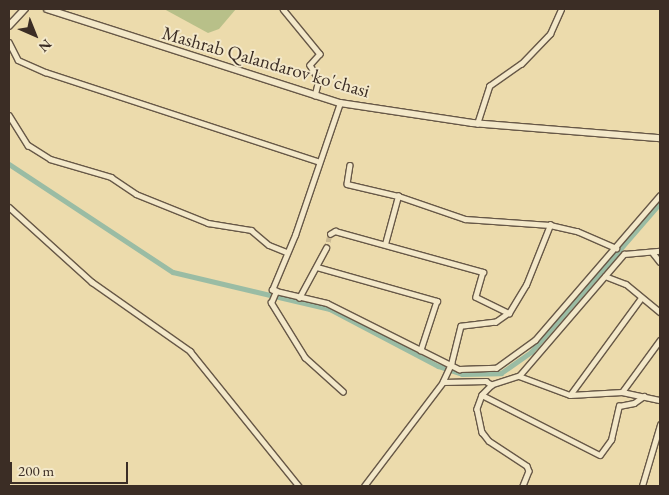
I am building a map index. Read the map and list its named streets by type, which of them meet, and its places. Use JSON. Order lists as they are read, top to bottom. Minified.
{"streets":{"main road":["Mashrab Qalandarov ko'chasi"]},"scale_bar":"200 m","north":"bottom right"}
